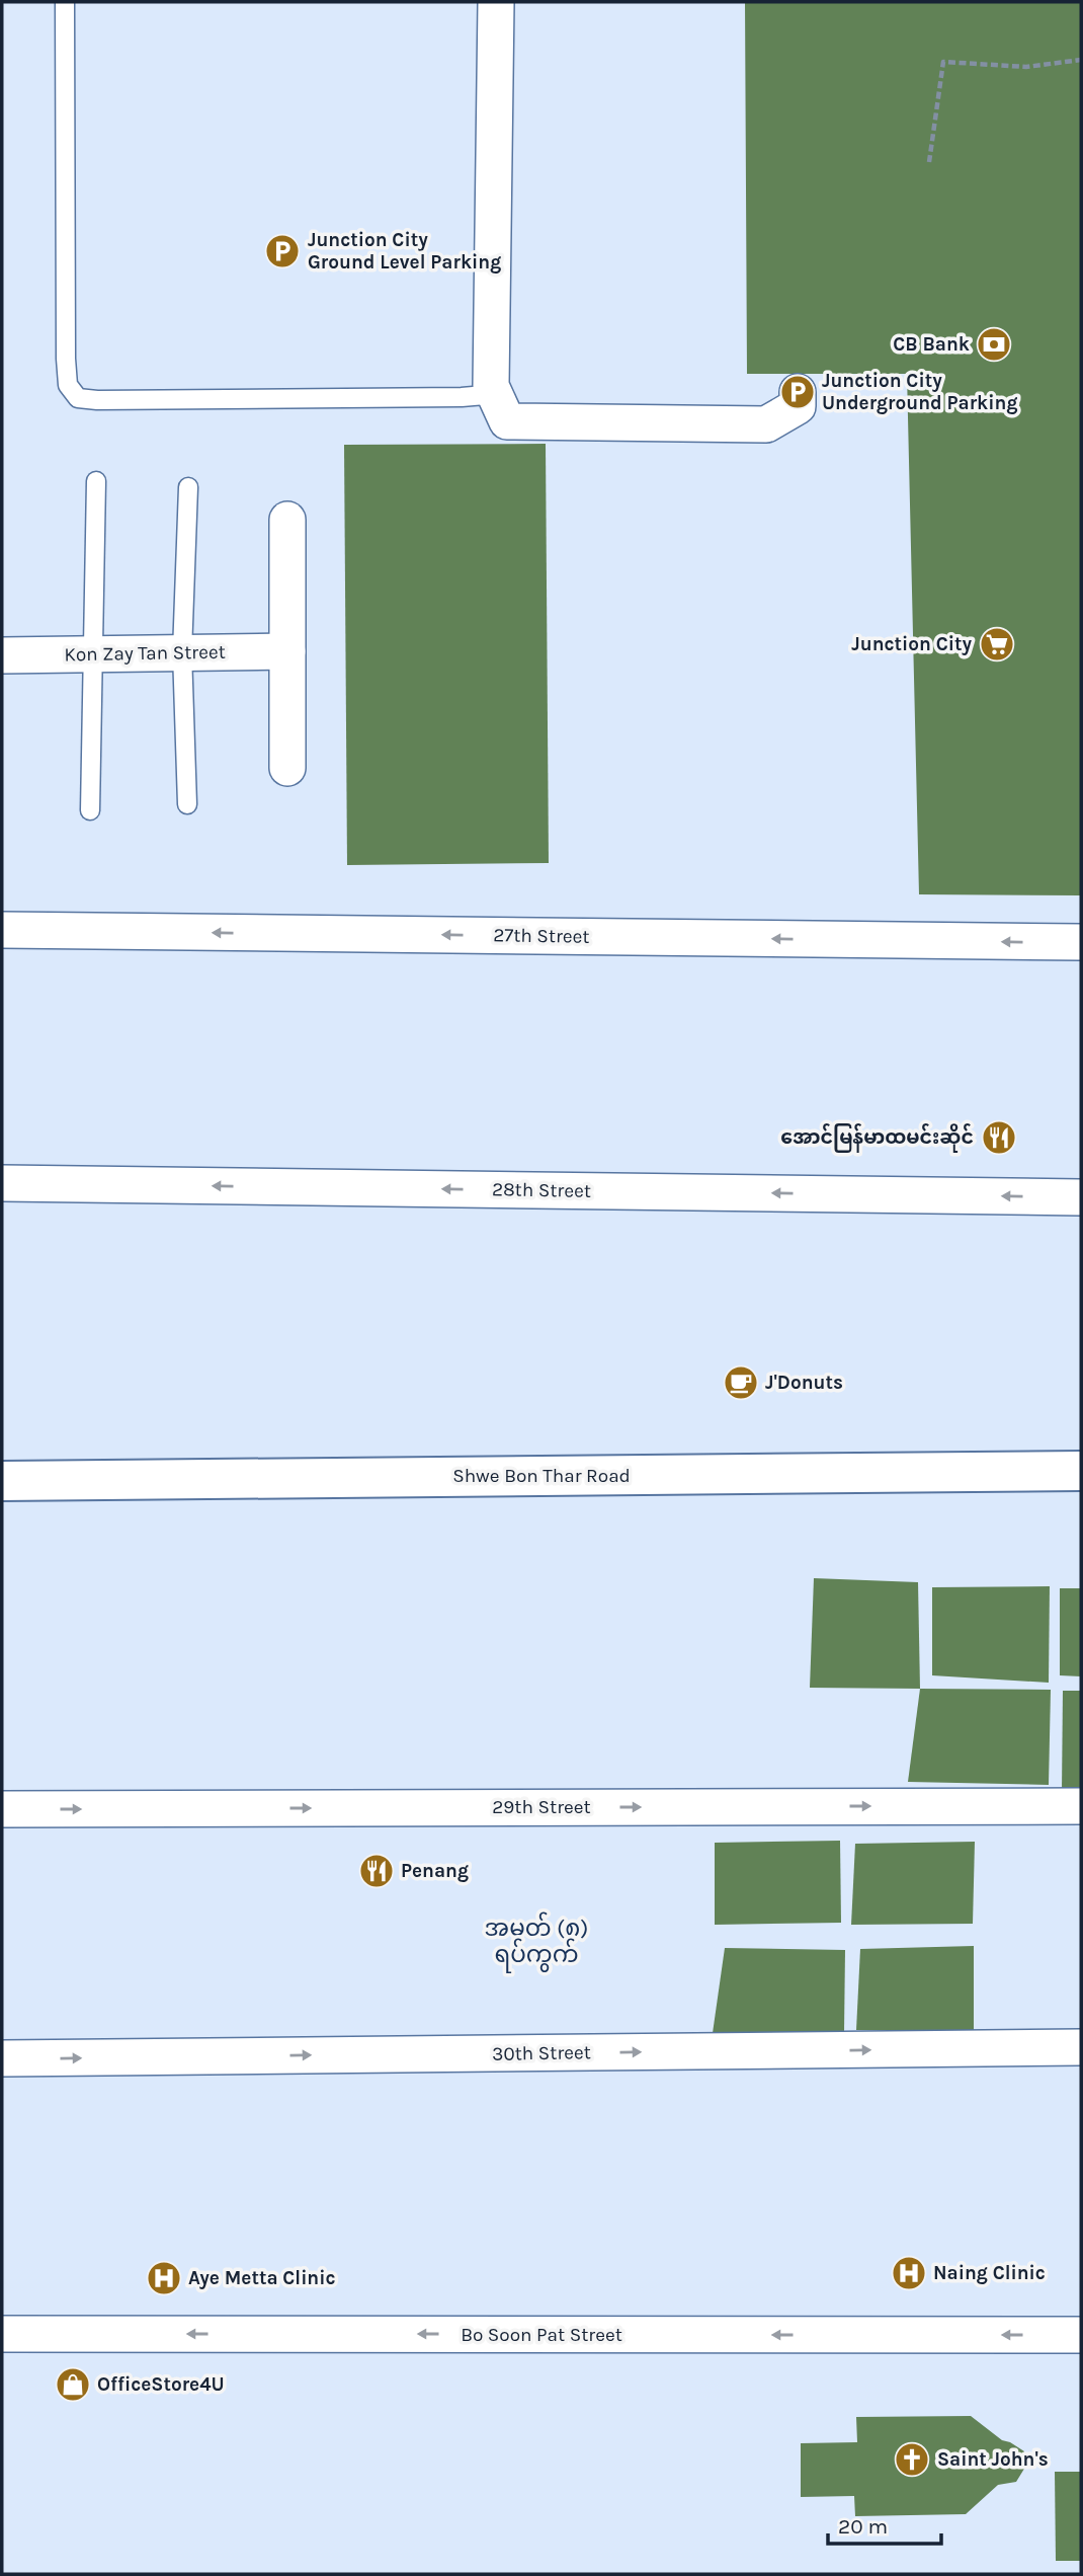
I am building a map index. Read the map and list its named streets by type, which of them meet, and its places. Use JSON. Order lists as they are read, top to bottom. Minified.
{"streets":{"main road":["Shwe Bon Thar Road"],"street":["Kon Zay Tan Street","27th Street","28th Street","29th Street","30th Street","Bo Soon Pat Street"]},"one_way":["27th Street","28th Street","29th Street","30th Street","Bo Soon Pat Street"],"districts":["အမှတ် (၈) ရပ်ကွက်"],"places":{"parking":["Junction City Ground Level Parking","Junction City Underground Parking"],"bank":["CB Bank"],"supermarket":["Junction City"],"restaurant":["အောင်မြန်မာထမင်းဆိုင်","Penang"],"cafe":["J'Donuts"],"hospital":["Naing Clinic","Aye Metta Clinic"],"shop":["OfficeStore4U"],"church":["Saint John's"]},"scale_bar":"20 m"}
